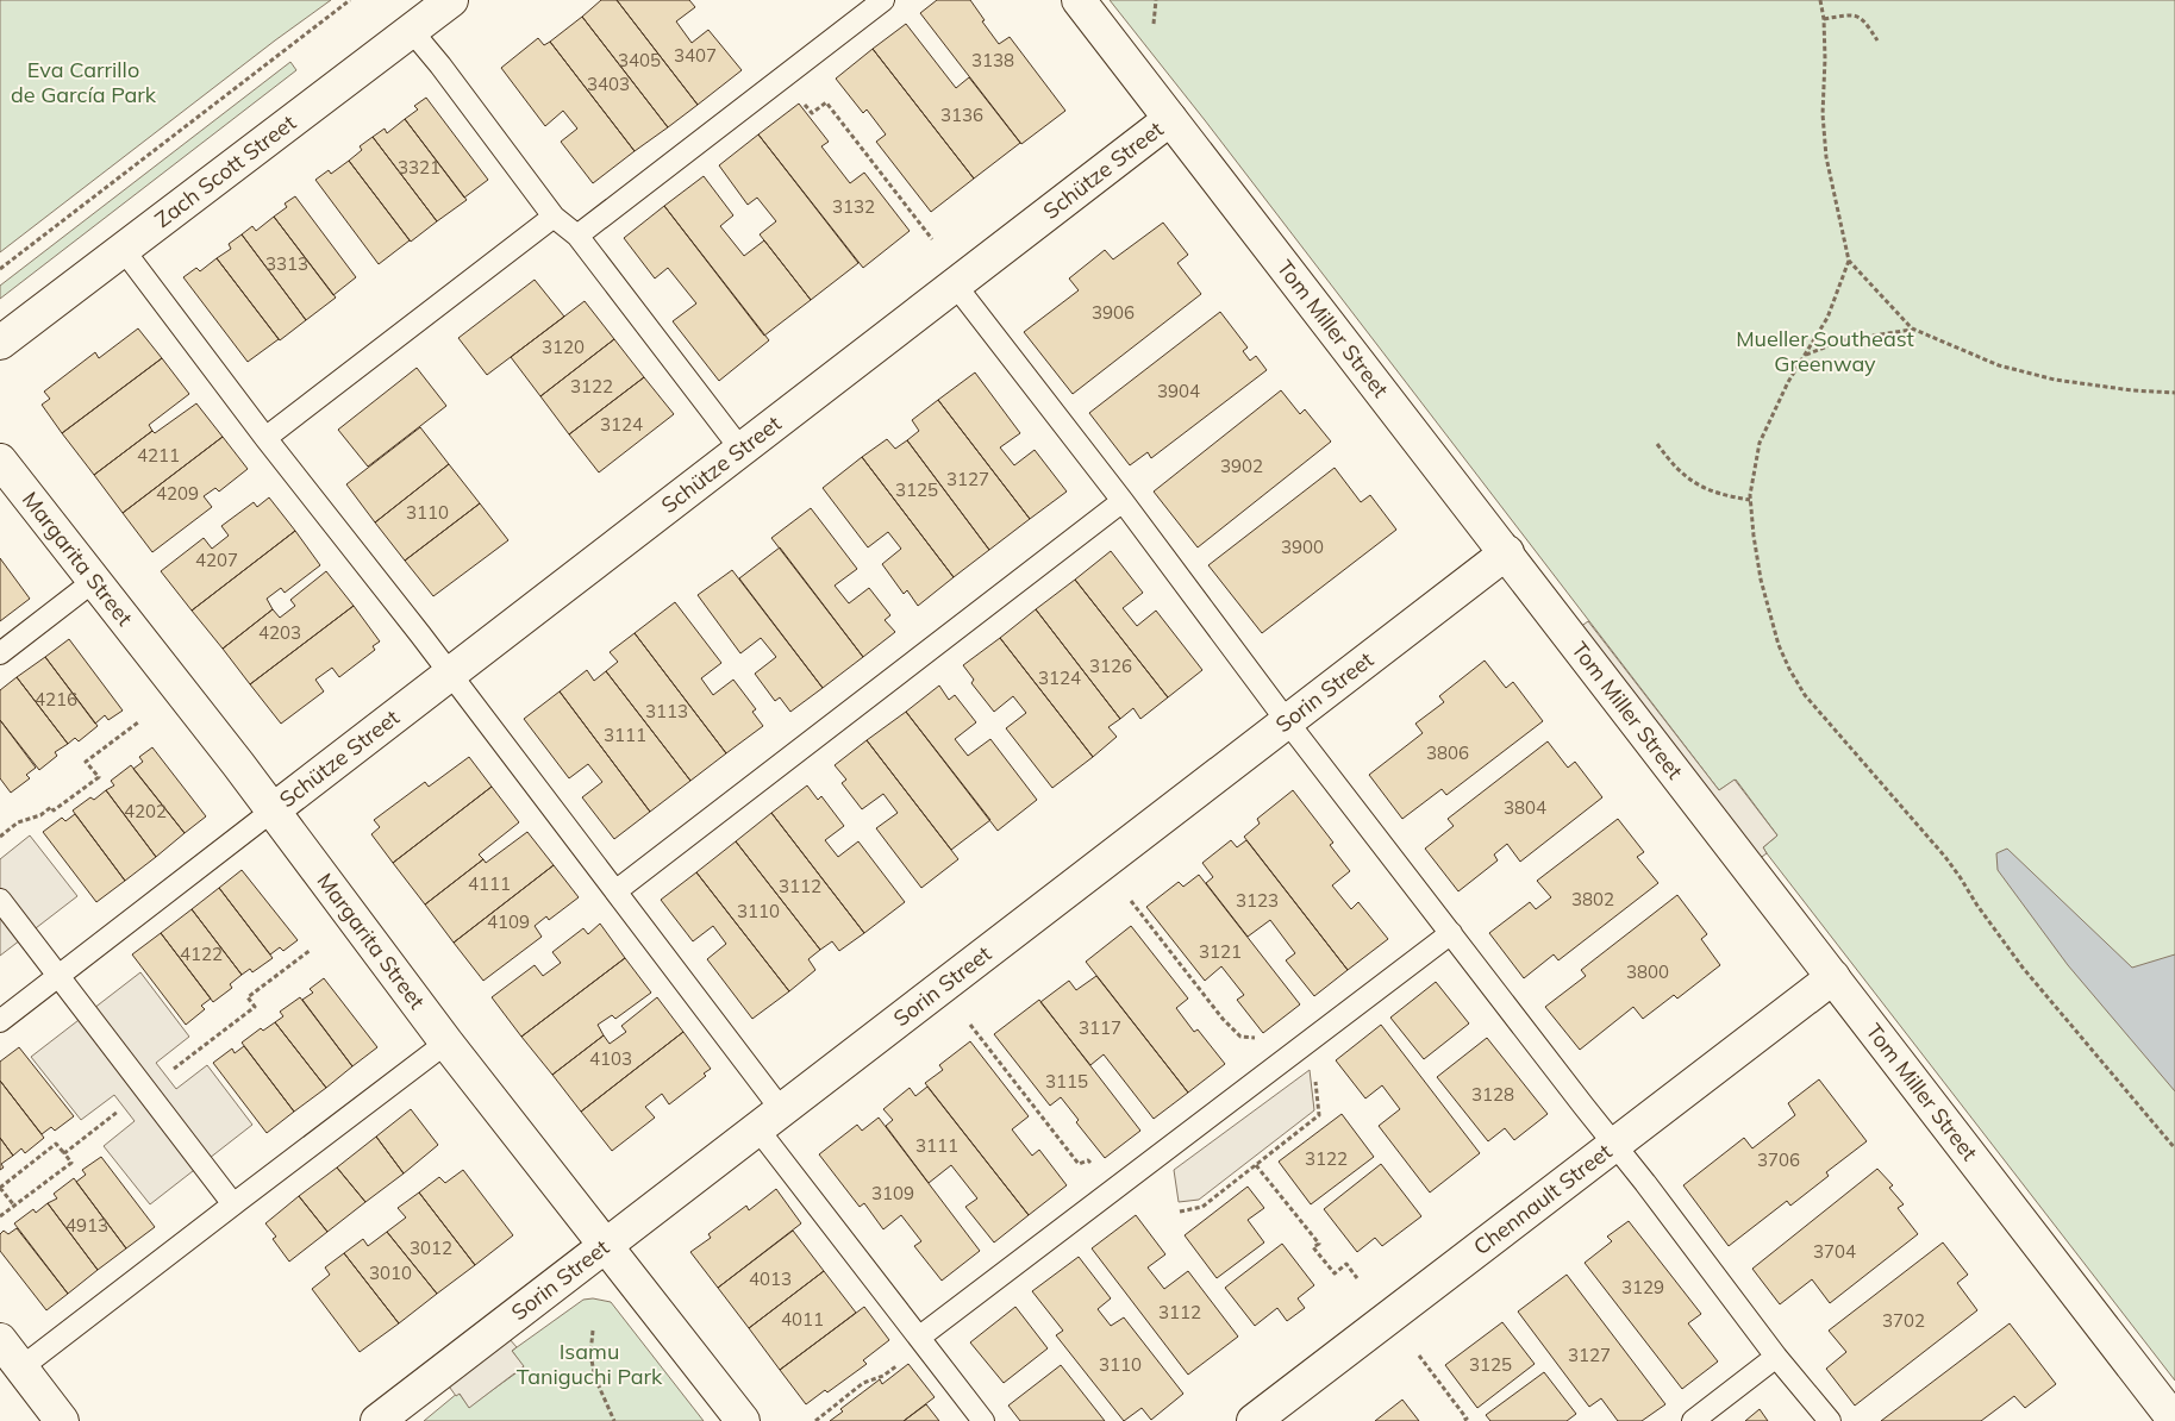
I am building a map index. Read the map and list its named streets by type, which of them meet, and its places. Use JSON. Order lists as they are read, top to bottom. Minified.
{"streets":{"street":["Zach Scott Street","Schütze Street","Tom Miller Street","Margarita Street","Sorin Street","Chennault Street"]},"crossings":[["Schütze Street","Tom Miller Street"],["Schütze Street","Margarita Street"],["Tom Miller Street","Sorin Street"],["Tom Miller Street","Chennault Street"],["Margarita Street","Sorin Street"]],"parks":["Eva Carrillo de García Park","Mueller Southeast Greenway","Isamu Taniguchi Park"],"house_numbers":["3407","3405","3138","3403","3136","3321","3132","3313","3906","3120","3122","3904","3124","4211","3902","3127","3125","4209","3110","3900","4207","4203","3126","3124","4216","3113","3111","3806","3804","4202","4111","3112","3802","3123","3110","4109","3121","4122","3800","3117","4103","3115","3128","3111","3122","3706","3109","4913","3012","3704","3010","4013","3129","3112","4011","3702","3127","3110","3125"]}
